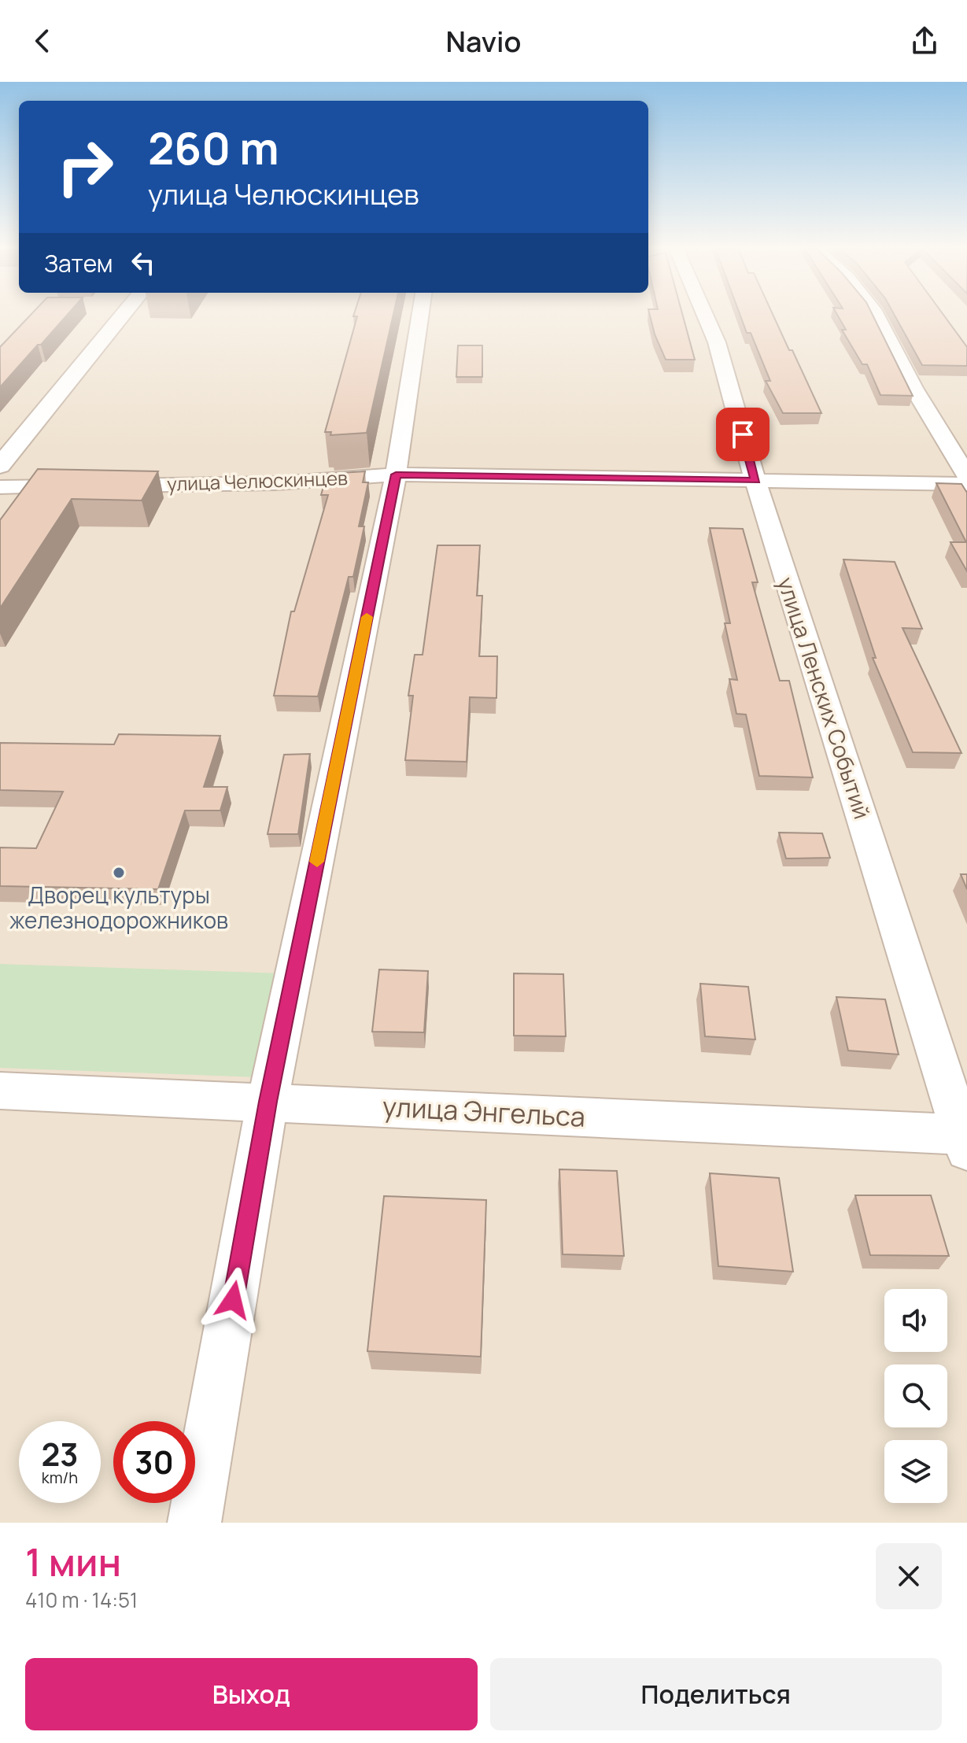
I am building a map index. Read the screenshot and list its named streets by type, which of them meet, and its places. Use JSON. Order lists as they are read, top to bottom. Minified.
{"streets":{"street":["улица Челюскинцев","улица Ленских Событий","улица Энгельса"]},"crossings":[["улица Челюскинцев","улица Ленских Событий"],["улица Ленских Событий","улица Энгельса"]],"places":["Дворец культуры железнодорожников"],"page":{"header":"Navio","turn":["260 m","улица Челюскинцев"],"then":"Затем","speed":"23 km/h","limit":"30","heading":["1 мин","410 m · 14:51"],"buttons":["Выход","Поделиться"]}}
